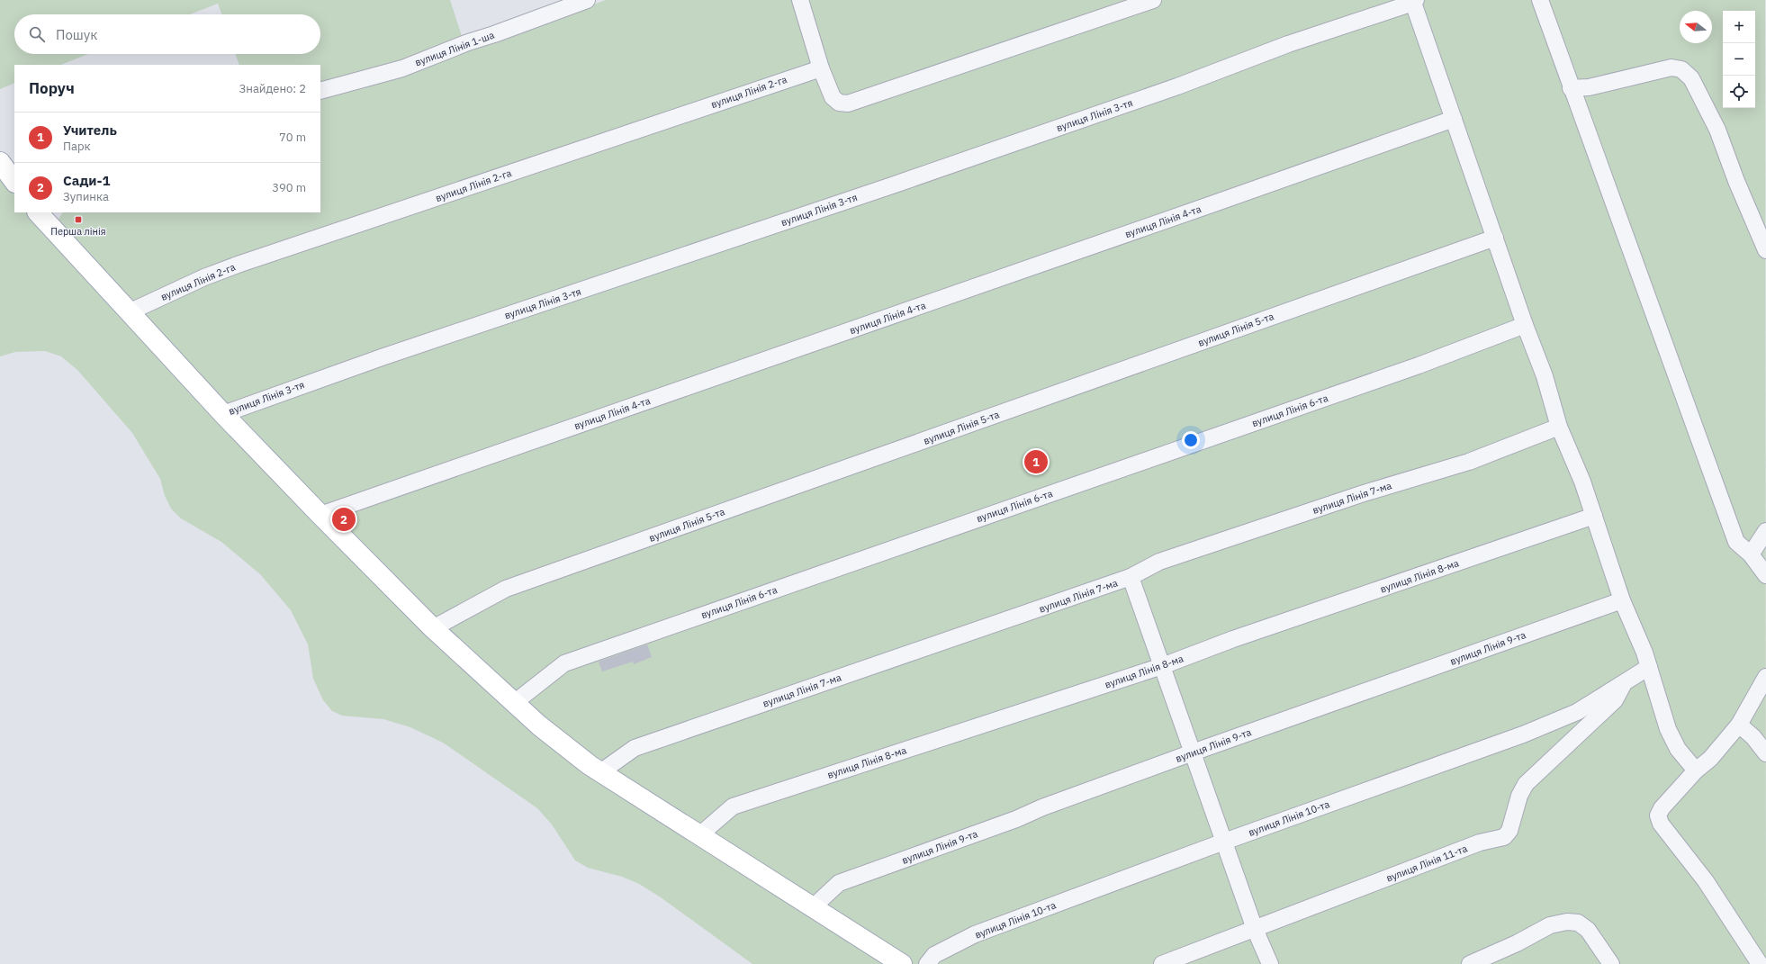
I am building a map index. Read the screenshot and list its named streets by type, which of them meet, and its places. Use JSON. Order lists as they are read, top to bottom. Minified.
{"streets":{"lane":["вулиця Лінія 1-ша","вулиця Лінія 2-га","вулиця Лінія 3-тя","вулиця Лінія 4-та","вулиця Лінія 5-та","вулиця Лінія 6-та","вулиця Лінія 7-ма","вулиця Лінія 8-ма","вулиця Лінія 9-та","вулиця Лінія 10-та","вулиця Лінія 11-та"]},"crossings":[["вулиця Лінія 10-та","вулиця Лінія 11-та"]],"places":{"transit":["Перша лінія"]},"north":"left","page":{"map_buttons":["+","−"],"search":"Пошук","heading":["Поруч","Знайдено: 2"],"list":[{"mark":"1","name":"Учитель","note":"Парк","value":"70 m"},{"mark":"2","name":"Сади-1","note":"Зупинка","value":"390 m"}],"pins":["1","2"]}}
